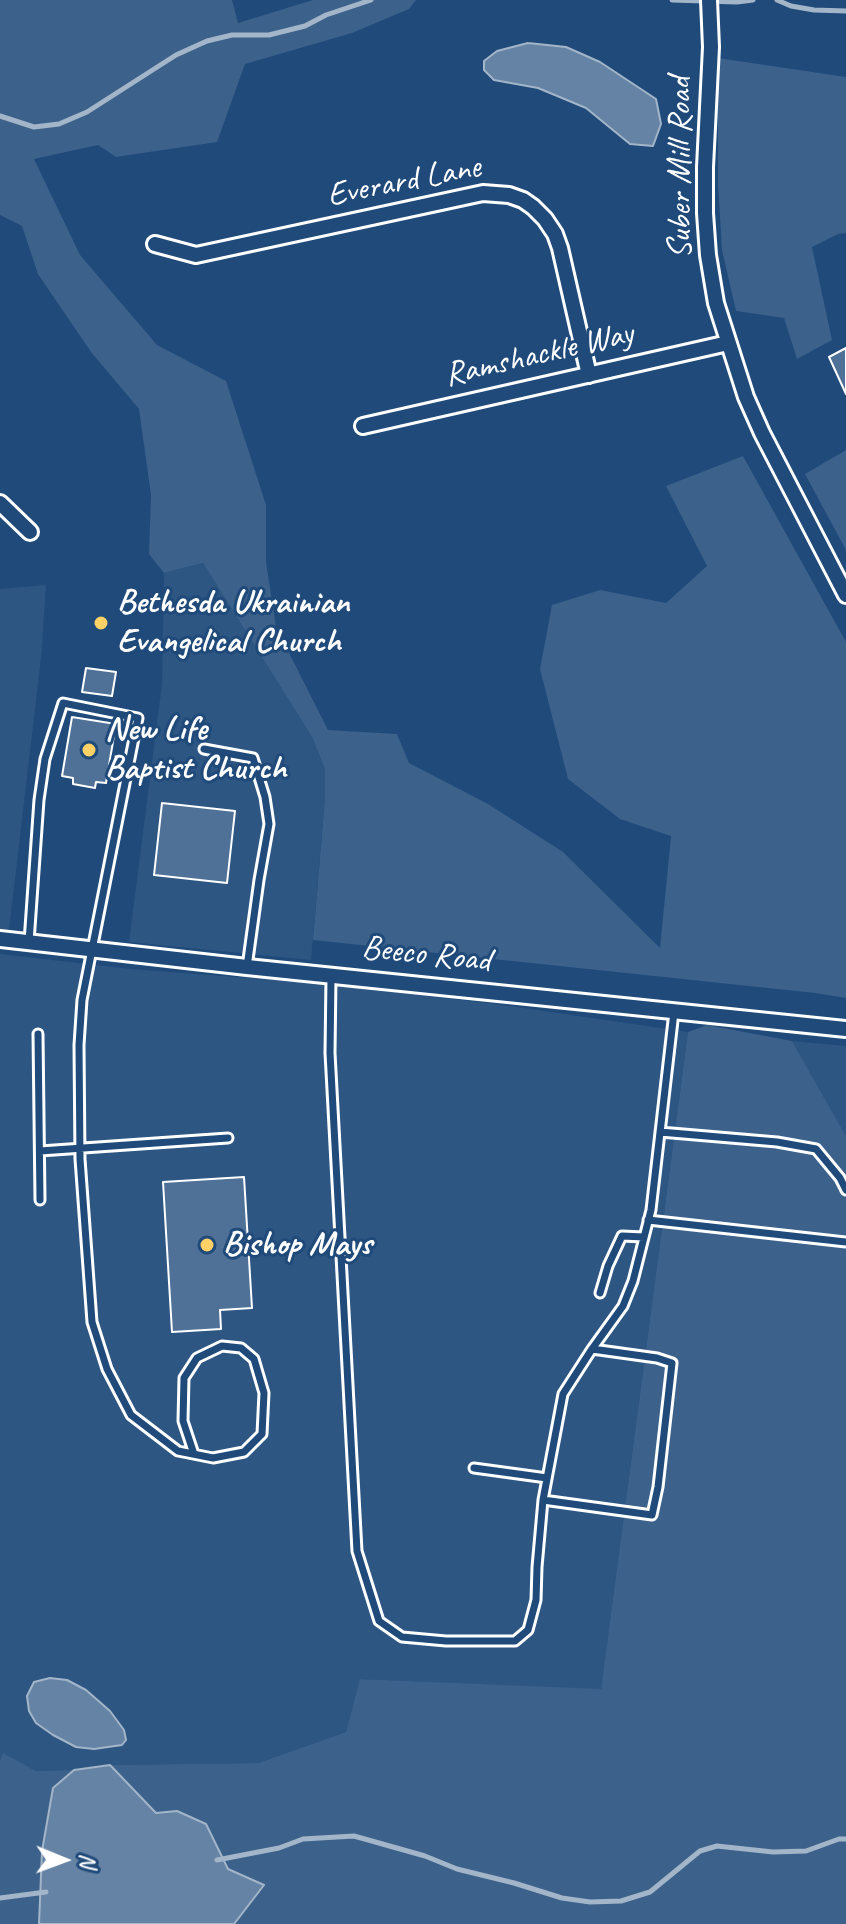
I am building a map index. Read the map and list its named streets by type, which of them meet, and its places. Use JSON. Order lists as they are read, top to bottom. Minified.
{"streets":{"street":["Suber Mill Road","Everard Lane","Ramshackle Way","Beeco Road"]},"crossings":[["Suber Mill Road","Ramshackle Way"],["Everard Lane","Ramshackle Way"]],"places":["Bethesda Ukrainian Evangelical Church","New Life Baptist Church","Bishop Mays"],"north":"right"}
